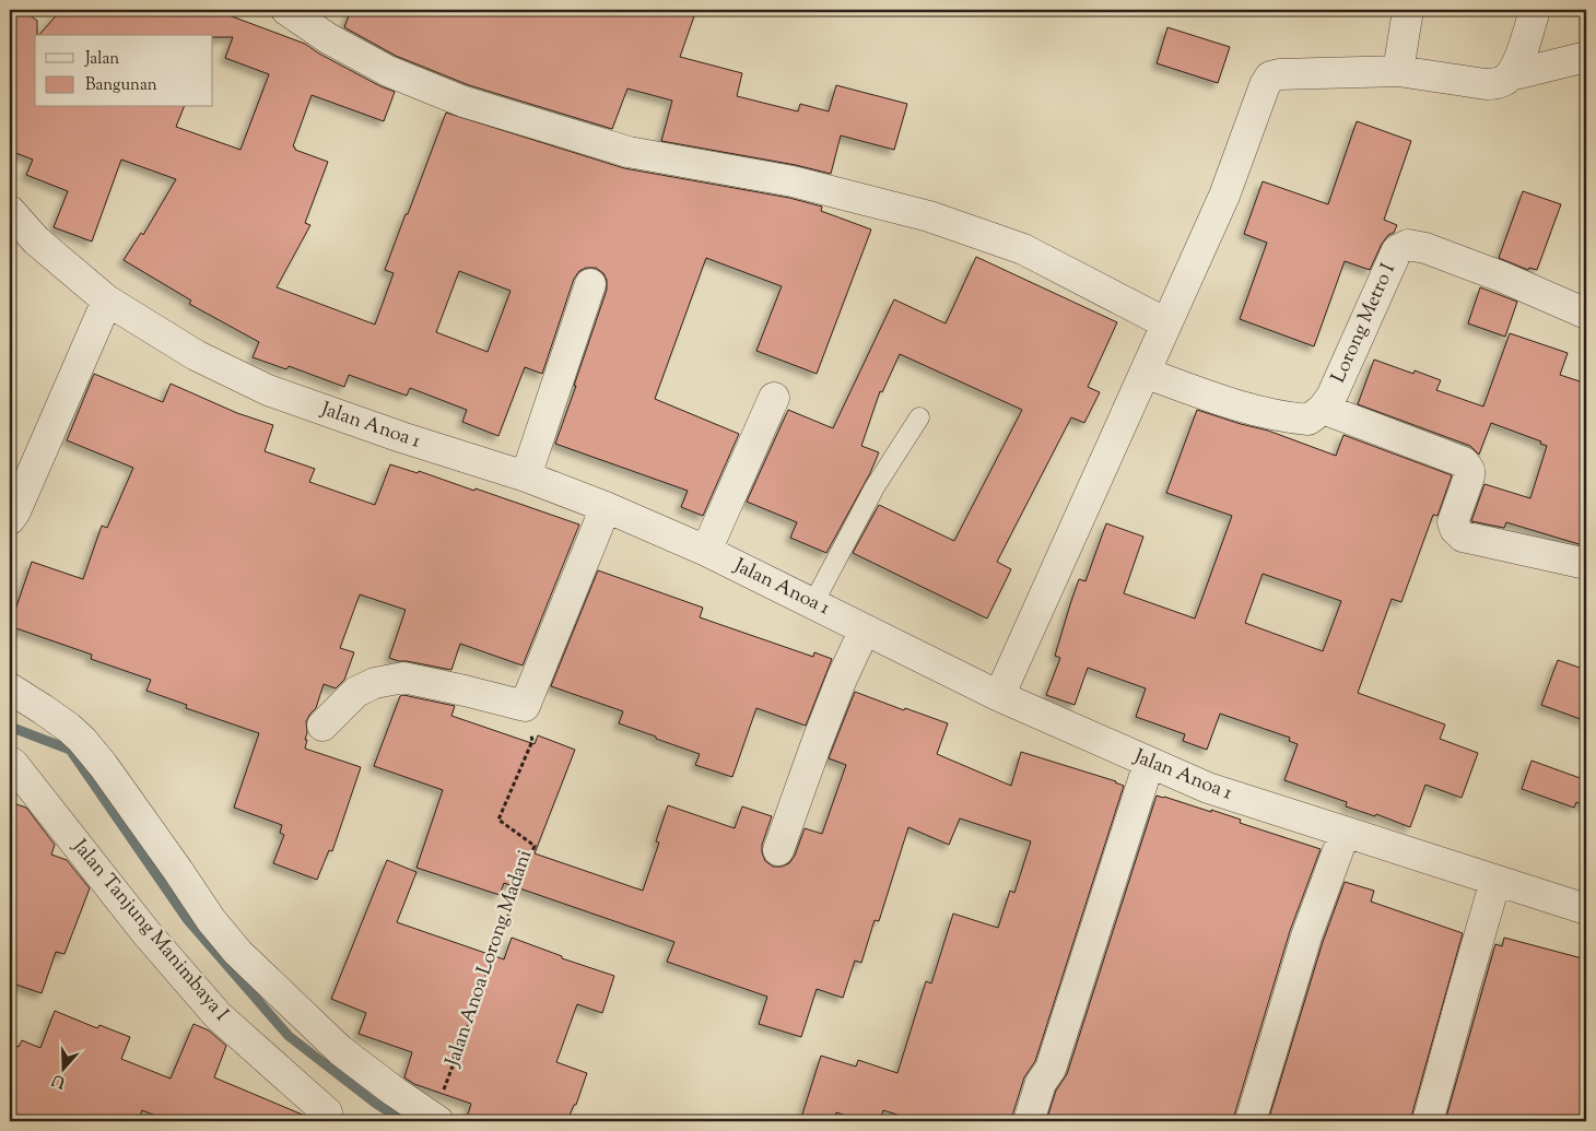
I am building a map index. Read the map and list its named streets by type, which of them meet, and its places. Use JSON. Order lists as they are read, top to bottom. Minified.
{"streets":{"street":["Lorong Metro I","Jalan Anoa 1","Jalan Tanjung Manimbaya I"],"path":["Jalan Anoa Lorong Madani"]},"legend":["Jalan","Bangunan"],"north":"bottom"}
